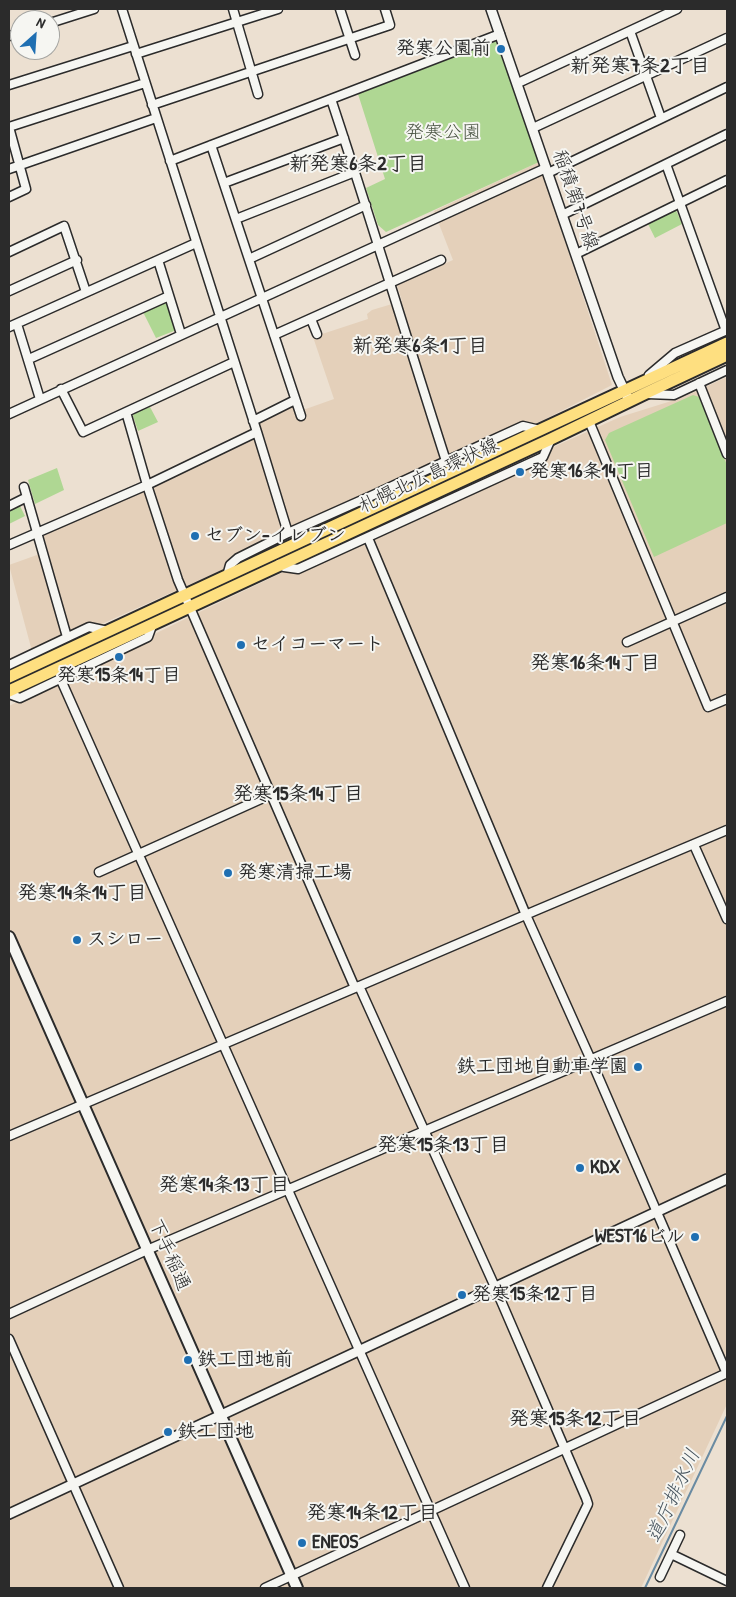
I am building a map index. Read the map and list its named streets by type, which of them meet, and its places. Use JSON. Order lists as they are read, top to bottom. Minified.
{"streets":{"main road":["札幌北広島環状線","下手稲通"],"street":["稲積第7号線"]},"crossings":[["稲積第7号線","札幌北広島環状線"]],"districts":["新発寒7条2丁目","新発寒6条2丁目","新発寒6条1丁目","発寒16条14丁目","発寒15条14丁目","発寒14条14丁目","発寒15条13丁目","発寒14条13丁目","発寒15条12丁目","発寒14条12丁目"],"water":["道庁排水川"],"parks":["発寒公園"],"places":["発寒公園前","発寒16条14丁目","セブン-イレブン","セイコーマート","発寒15条14丁目","発寒清掃工場","スシロー","鉄工団地自動車学園","KDX","WEST16ビル","発寒15条12丁目","鉄工団地前","鉄工団地","ENEOS"],"north":"top right"}
